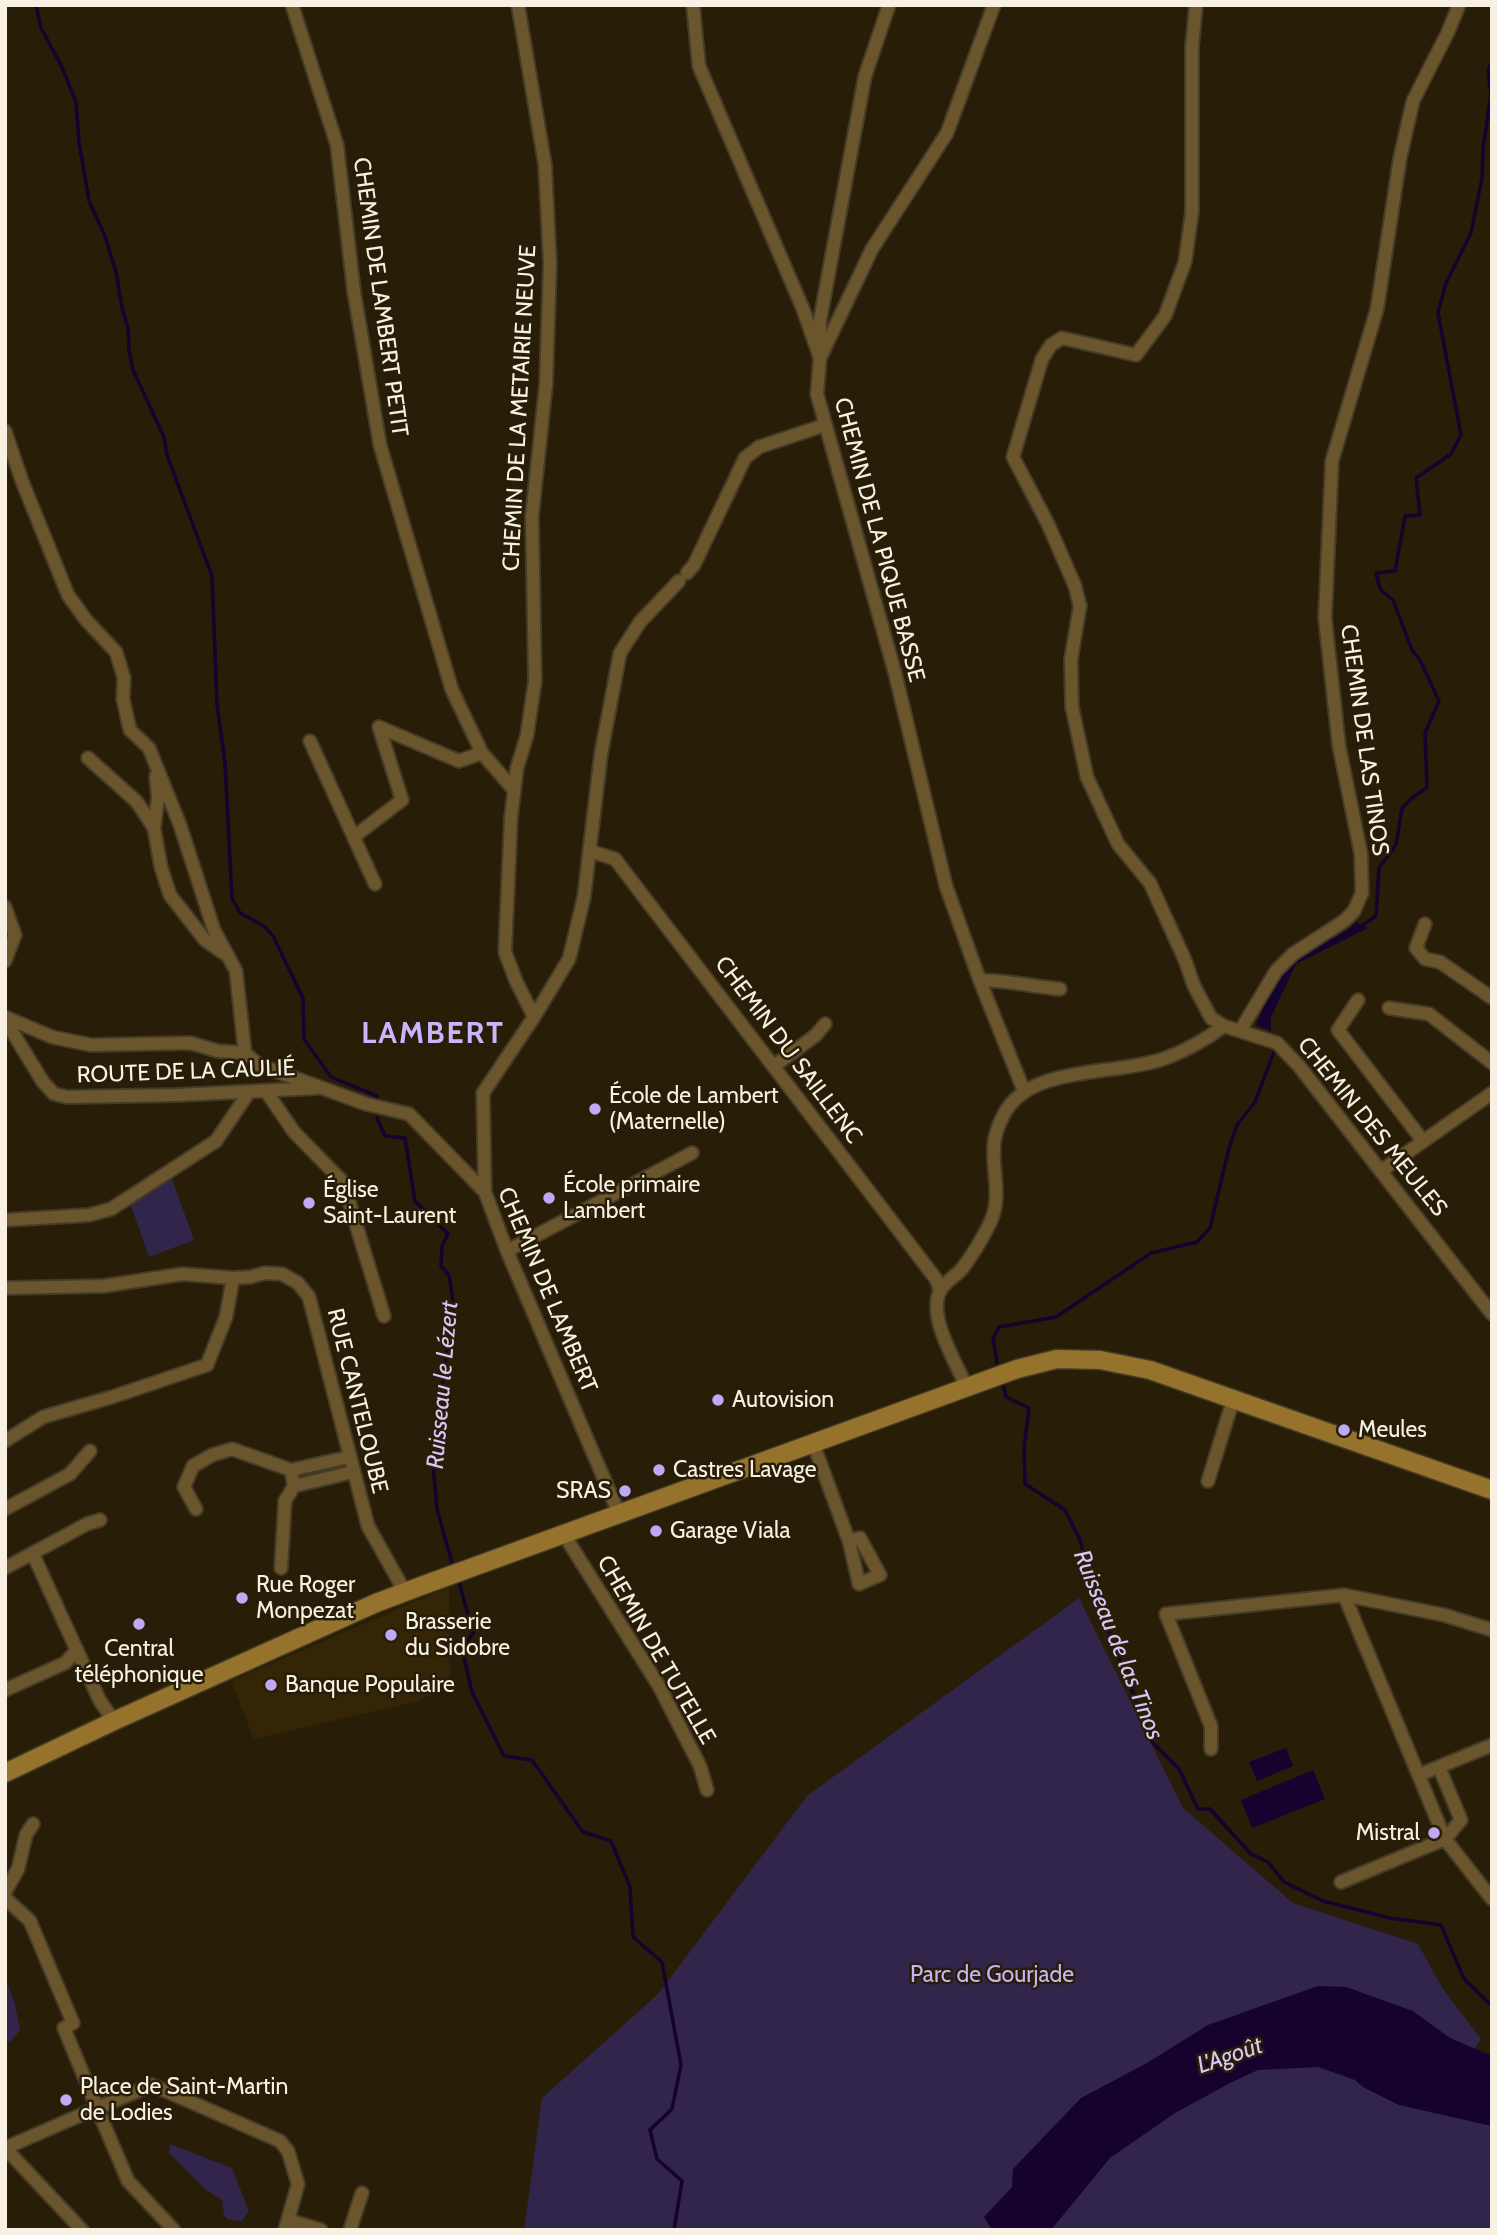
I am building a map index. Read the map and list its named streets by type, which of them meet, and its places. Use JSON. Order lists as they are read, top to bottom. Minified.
{"streets":{"street":["CHEMIN DE LAMBERT PETIT","CHEMIN DE LA METAIRIE NEUVE","CHEMIN DE LA PIQUE BASSE","CHEMIN DE LAS TINOS","CHEMIN DU SAILLENC","ROUTE DE LA CAULIÉ","CHEMIN DES MEULES","CHEMIN DE LAMBERT","RUE CANTELOUBE","CHEMIN DE TUTELLE"]},"crossings":[["CHEMIN DE LAMBERT PETIT","CHEMIN DE LA METAIRIE NEUVE"],["CHEMIN DE LAS TINOS","CHEMIN DES MEULES"],["ROUTE DE LA CAULIÉ","CHEMIN DE LAMBERT"]],"districts":["LAMBERT"],"water":["Ruisseau le Lézert","Ruisseau de las Tinos","L'Agoût"],"parks":["Parc de Gourjade"],"places":["École de Lambert (Maternelle)","École primaire Lambert","Église Saint-Laurent","Autovision","Meules","Castres Lavage","SRAS","Garage Viala","Rue Roger Monpezat","Central téléphonique","Brasserie du Sidobre","Banque Populaire","Mistral","Place de Saint-Martin de Lodies"]}
